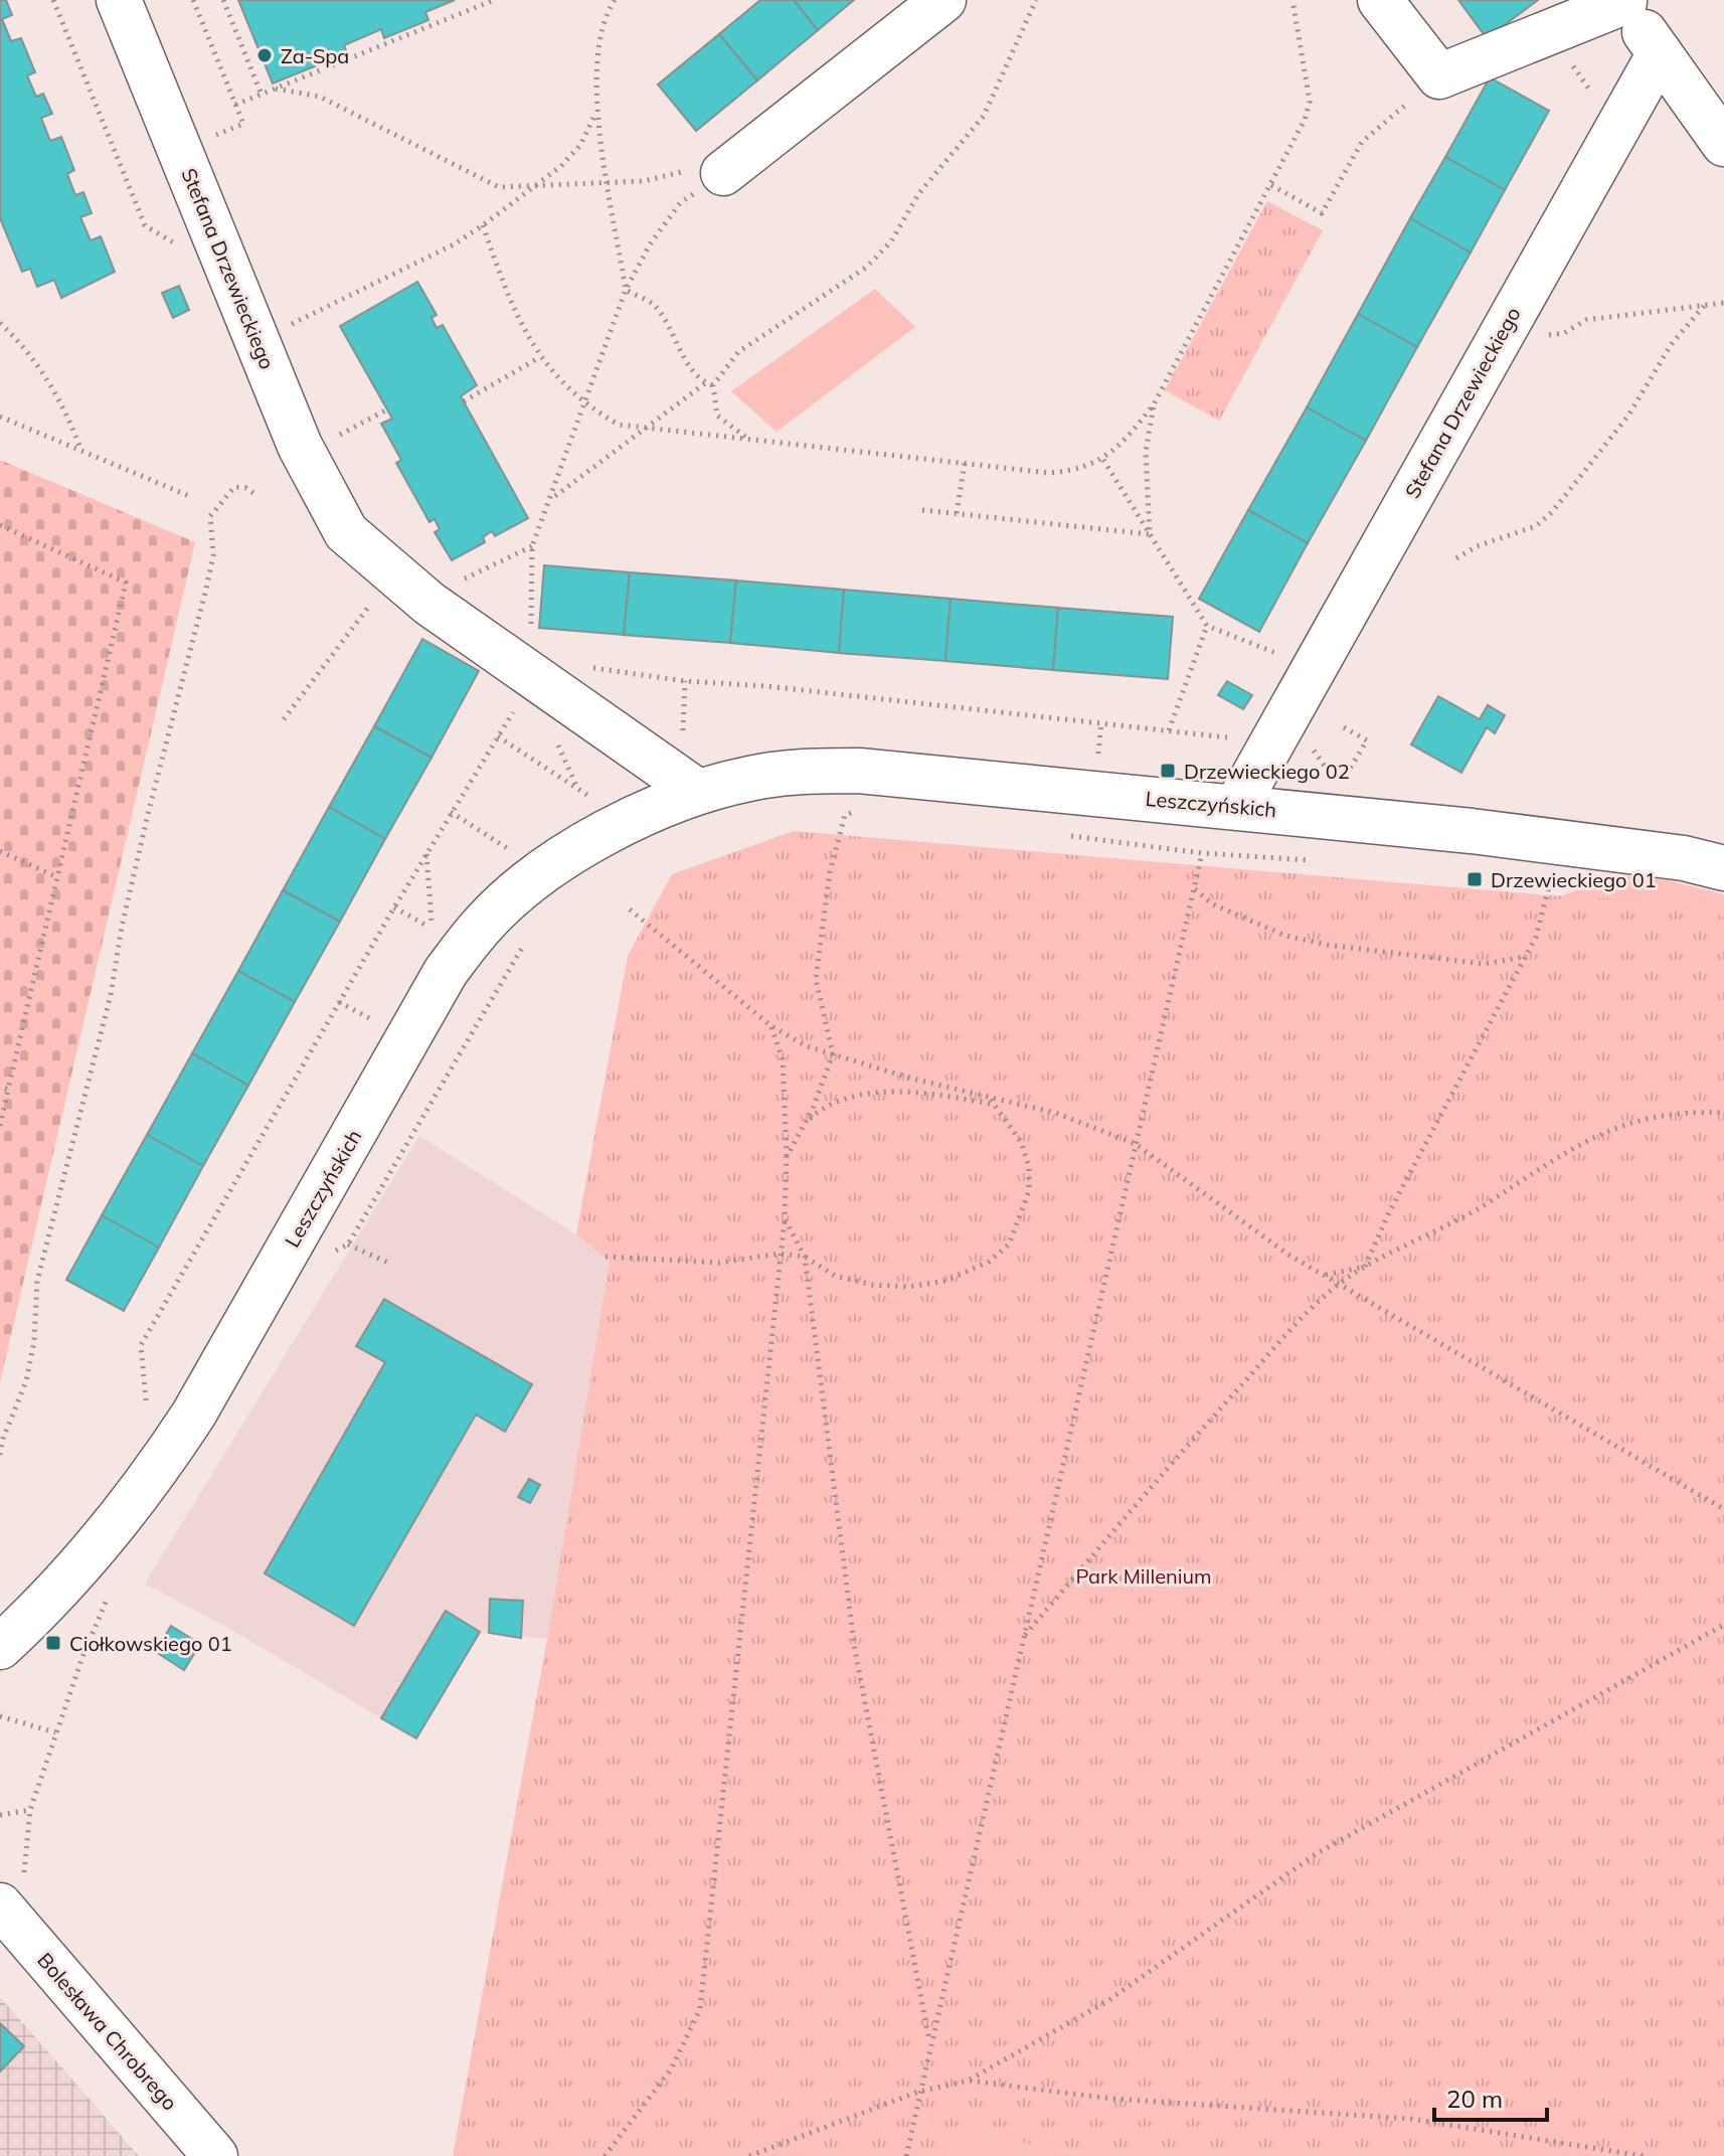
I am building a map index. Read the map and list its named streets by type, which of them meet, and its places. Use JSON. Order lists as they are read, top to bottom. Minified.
{"streets":{"street":["Stefana Drzewieckiego","Leszczyńskich","Bolesława Chrobrego"]},"crossings":[["Stefana Drzewieckiego","Leszczyńskich"]],"parks":["Park Millenium"],"places":{"other":["Za-Spa"],"transit":["Drzewieckiego 02","Drzewieckiego 01","Ciołkowskiego 01"]},"scale_bar":"20 m"}
